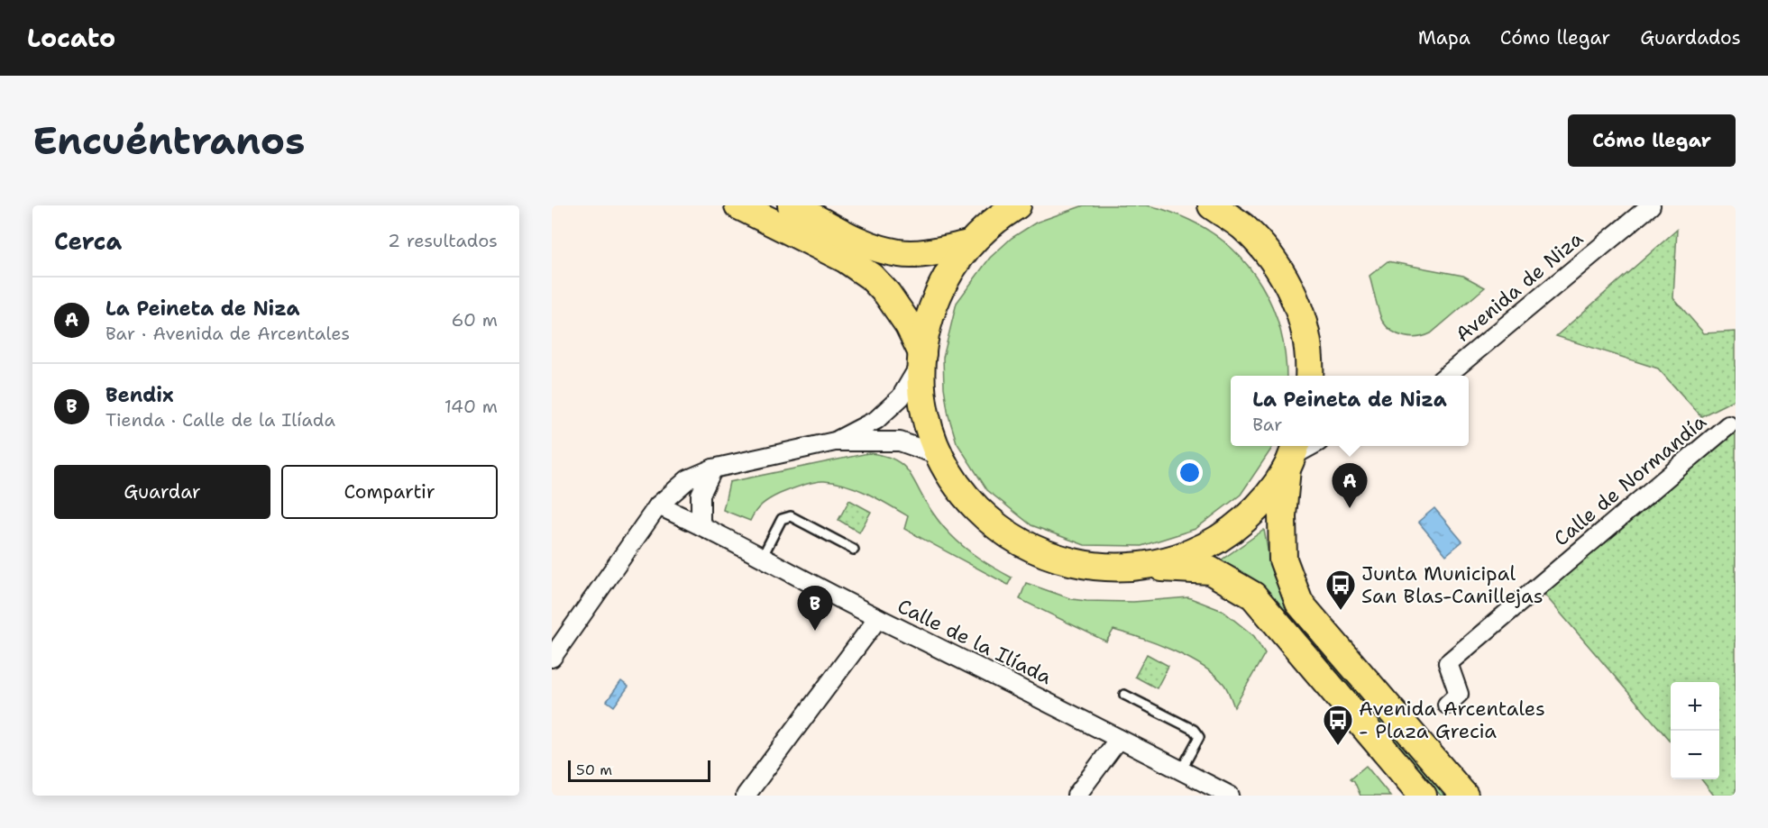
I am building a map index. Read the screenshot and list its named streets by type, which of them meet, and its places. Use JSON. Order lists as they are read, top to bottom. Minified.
{"streets":{"street":["Avenida de Niza","Calle de Normandía","Calle de la Ilíada"]},"places":{"bus stop":["Junta Municipal San Blas-Canillejas","Avenida Arcentales - Plaza Grecia"]},"scale_bar":"50 m","page":{"header":"Locato","nav":["Mapa","Cómo llegar","Guardados"],"buttons":["Cómo llegar",["Guardar","Compartir"]],"title":"Encuéntranos","heading":["Cerca","2 resultados"],"list":[{"mark":"A","name":"La Peineta de Niza","note":"Bar · Avenida de Arcentales","value":"60 m"},{"mark":"B","name":"Bendix","note":"Tienda · Calle de la Ilíada","value":"140 m"}],"popup":["La Peineta de Niza","Bar"],"pins":["A","B"],"map_buttons":["+","−"],"scale":"50 m"}}
